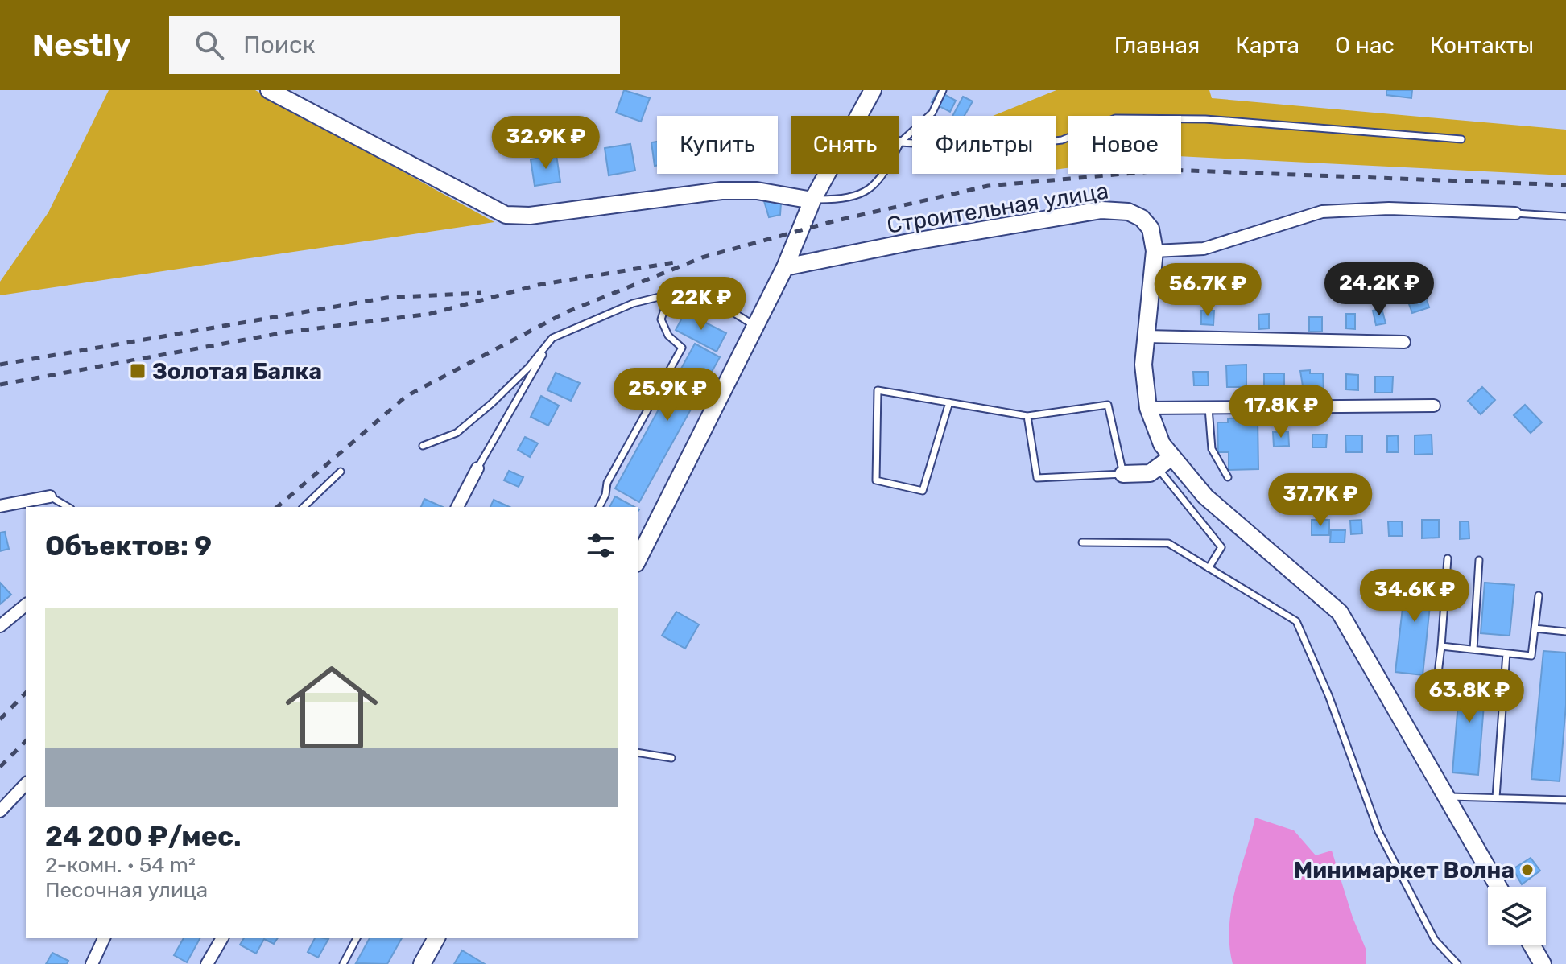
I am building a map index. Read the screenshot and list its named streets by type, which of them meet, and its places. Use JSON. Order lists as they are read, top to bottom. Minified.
{"streets":{"street":["Строительная улица"]},"places":{"transit":["Золотая Балка"],"other":["Минимаркет Волна"]},"page":{"header":"Nestly","search":"Поиск","nav":["Главная","Карта","О нас","Контакты"],"price":["32.9K ₽","24.2K ₽","56.7K ₽","22K ₽","25.9K ₽","17.8K ₽","37.7K ₽","34.6K ₽","63.8K ₽"],"chip":["Купить","Снять","Фильтры","Новое"],"heading":"Объектов: 9","list":[{"name":"24 200 ₽/мес.","note":"2-комн. · 54 m² · Песочная улица"}]}}
